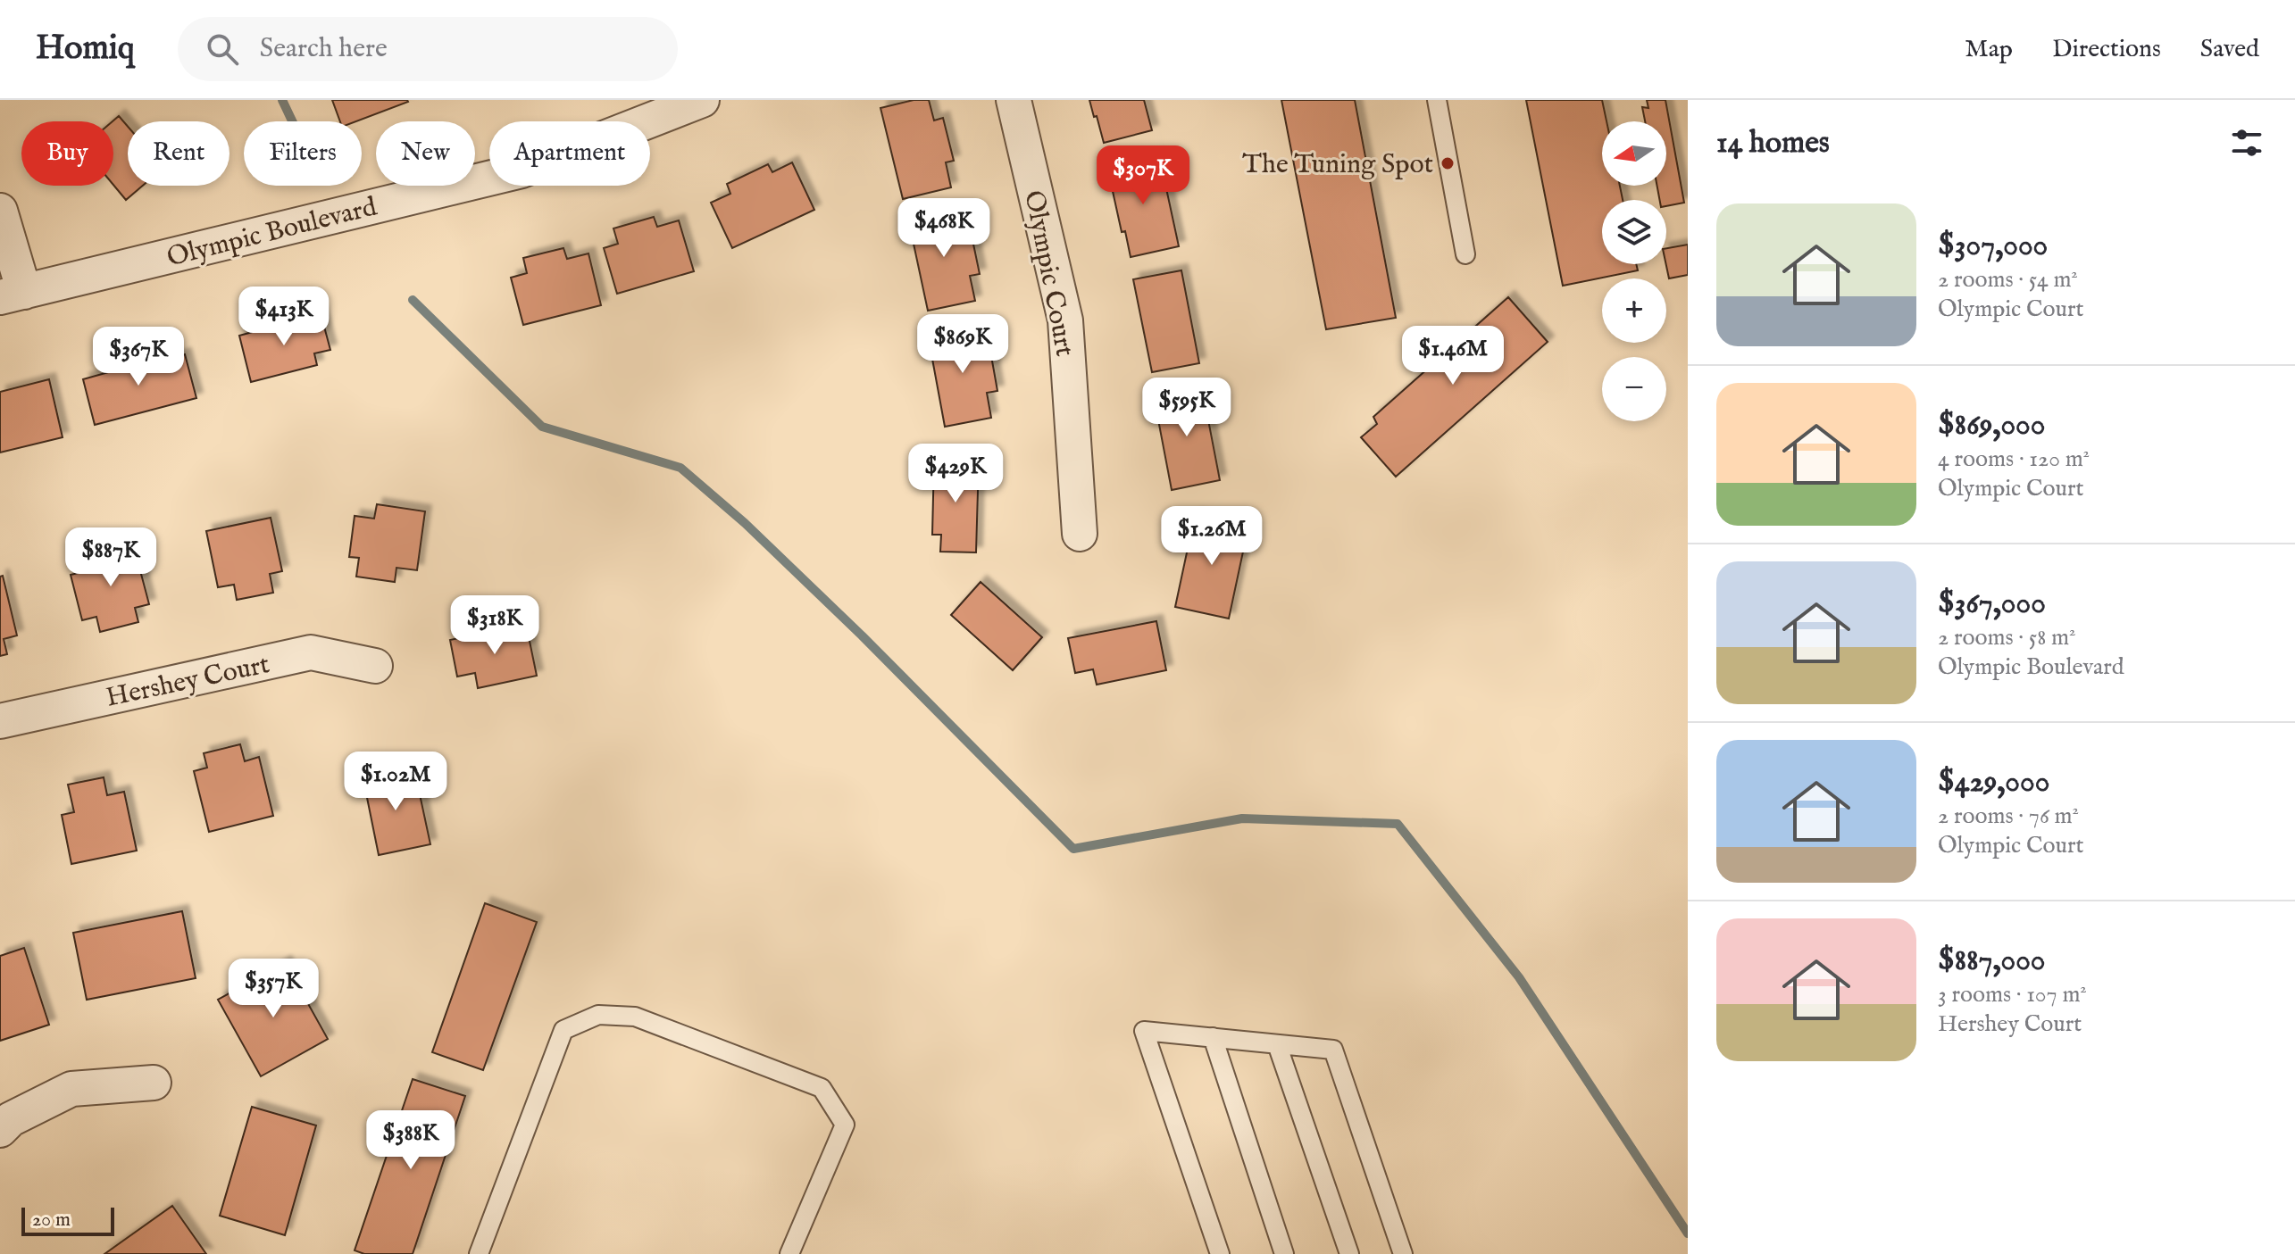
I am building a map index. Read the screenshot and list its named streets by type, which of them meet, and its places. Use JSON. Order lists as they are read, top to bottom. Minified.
{"streets":{"street":["Olympic Boulevard","Olympic Court","Hershey Court"]},"places":["The Tuning Spot"],"scale_bar":"20 m","north":"left","page":{"header":"Homiq","search":"Search here","nav":["Map","Directions","Saved"],"heading":"14 homes","map_buttons":["+","−"],"chip":["Buy","Rent","Filters","New","Apartment"],"price":["$307K","$468K","$413K","$869K","$1.46M","$367K","$595K","$429K","$1.26M","$887K","$318K","$1.02M","$357K","$388K"],"list":[{"name":"$307,000","note":"2 rooms · 54 m² · Olympic Court"},{"name":"$869,000","note":"4 rooms · 120 m² · Olympic Court"},{"name":"$367,000","note":"2 rooms · 58 m² · Olympic Boulevard"},{"name":"$429,000","note":"2 rooms · 76 m² · Olympic Court"},{"name":"$887,000","note":"3 rooms · 107 m² · Hershey Court"}],"scale":"20 m"}}
